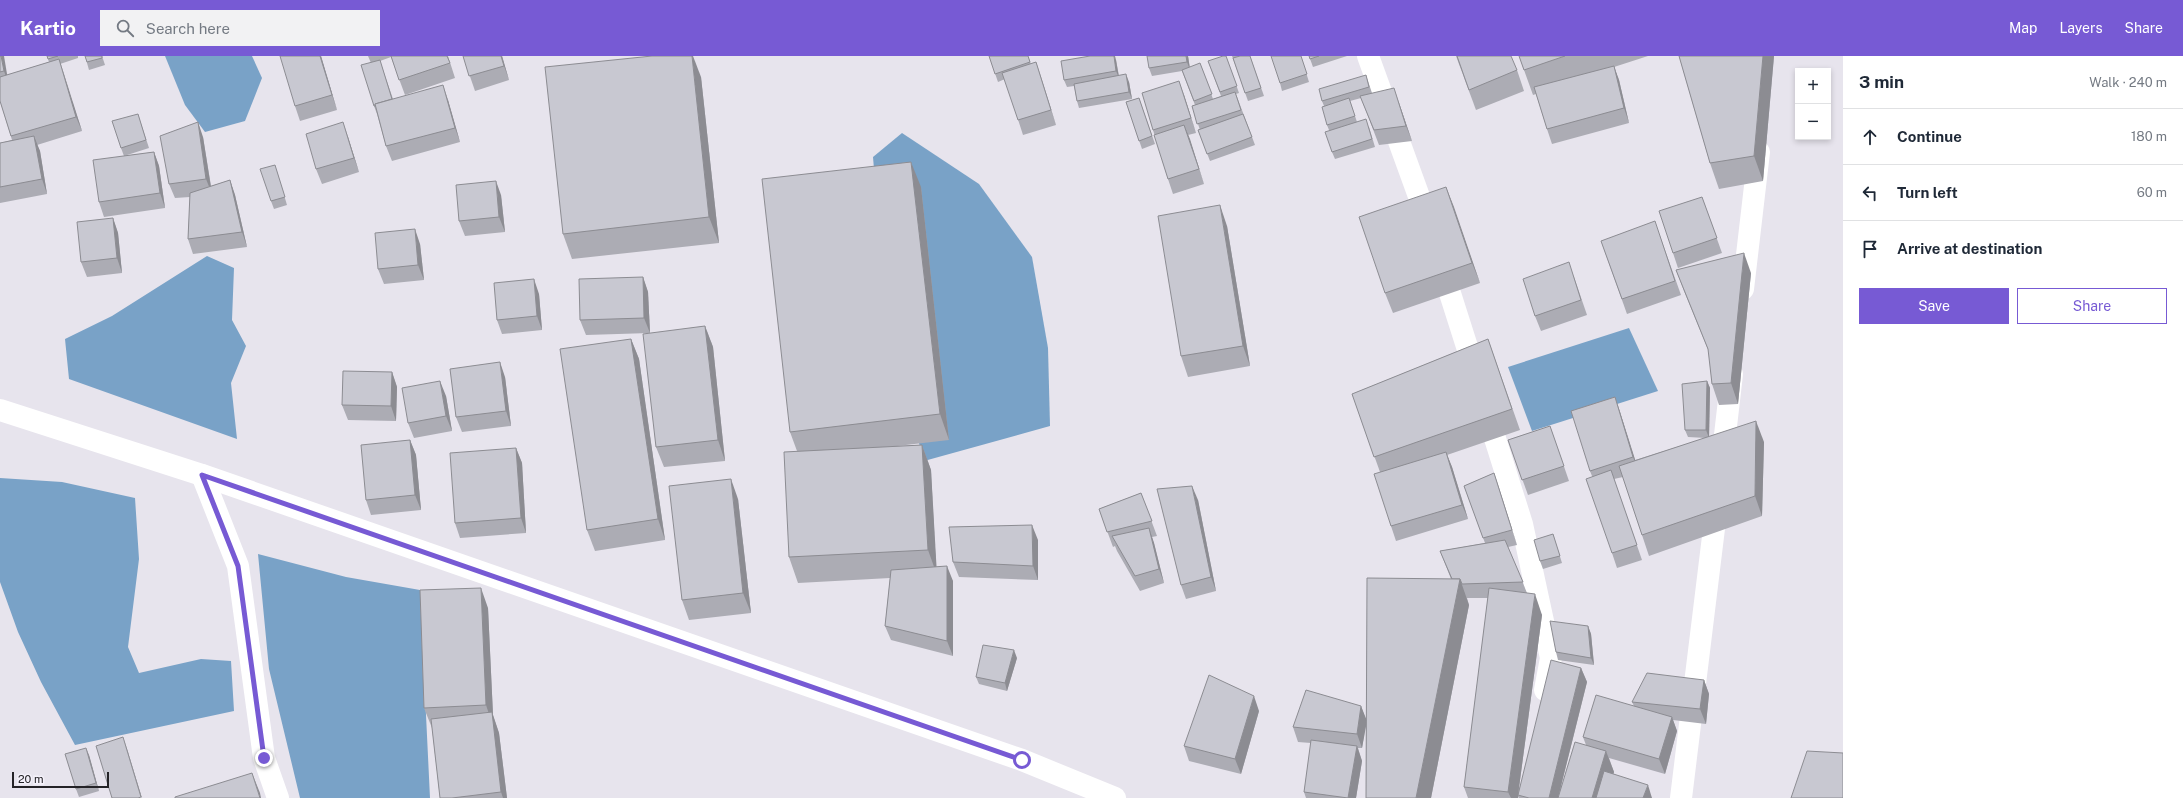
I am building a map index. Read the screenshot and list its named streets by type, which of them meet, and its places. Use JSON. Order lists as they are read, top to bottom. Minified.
{"scale_bar":"20 m","page":{"header":"Kartio","search":"Search here","nav":["Map","Layers","Share"],"heading":["3 min","Walk · 240 m"],"map_buttons":["+","−"],"list":[["Continue","180 m"],["Turn left","60 m"],"Arrive at destination"],"buttons":["Save","Share"],"scale":"20 m"}}
